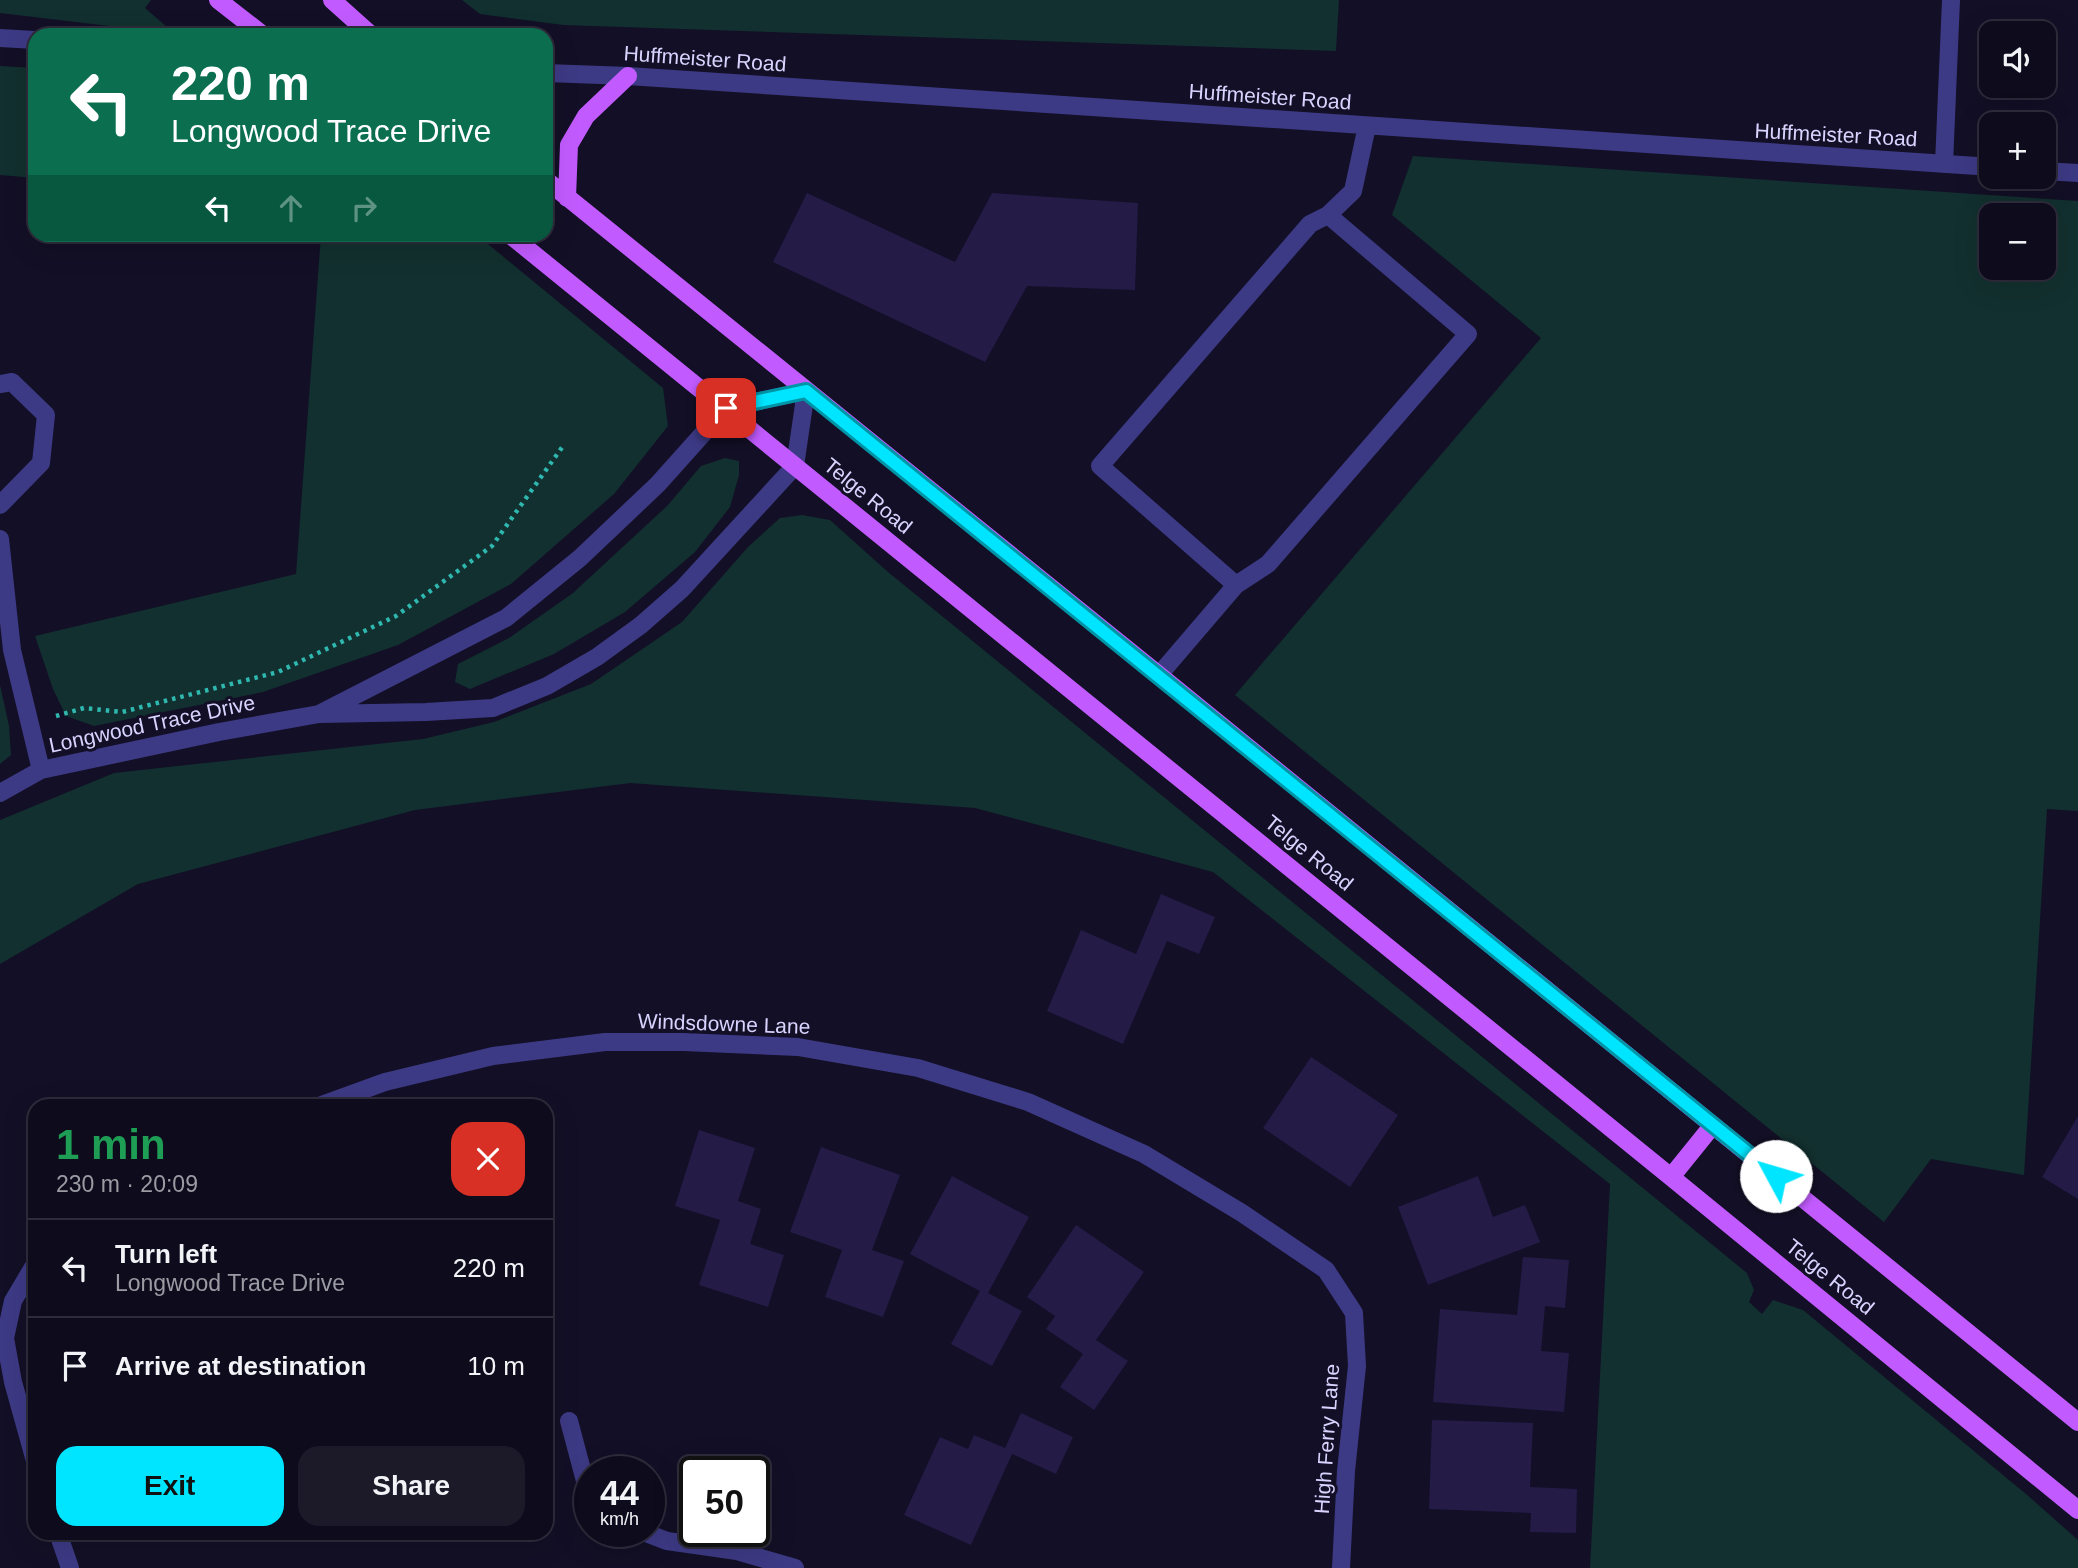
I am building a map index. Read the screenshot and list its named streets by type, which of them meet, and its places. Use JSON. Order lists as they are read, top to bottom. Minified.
{"streets":{"main road":["Telge Road"],"street":["Huffmeister Road","Longwood Trace Drive","Windsdowne Lane","High Ferry Lane"]},"crossings":[["Telge Road","Longwood Trace Drive"],["Windsdowne Lane","High Ferry Lane"]],"page":{"map_buttons":["+","−"],"turn":["220 m","Longwood Trace Drive"],"heading":["1 min","230 m · 20:09"],"list":[{"name":"Turn left","note":"Longwood Trace Drive","value":"220 m"},{"name":"Arrive at destination","value":"10 m"}],"buttons":["Exit","Share"],"speed":"44 km/h","limit":"50"}}
